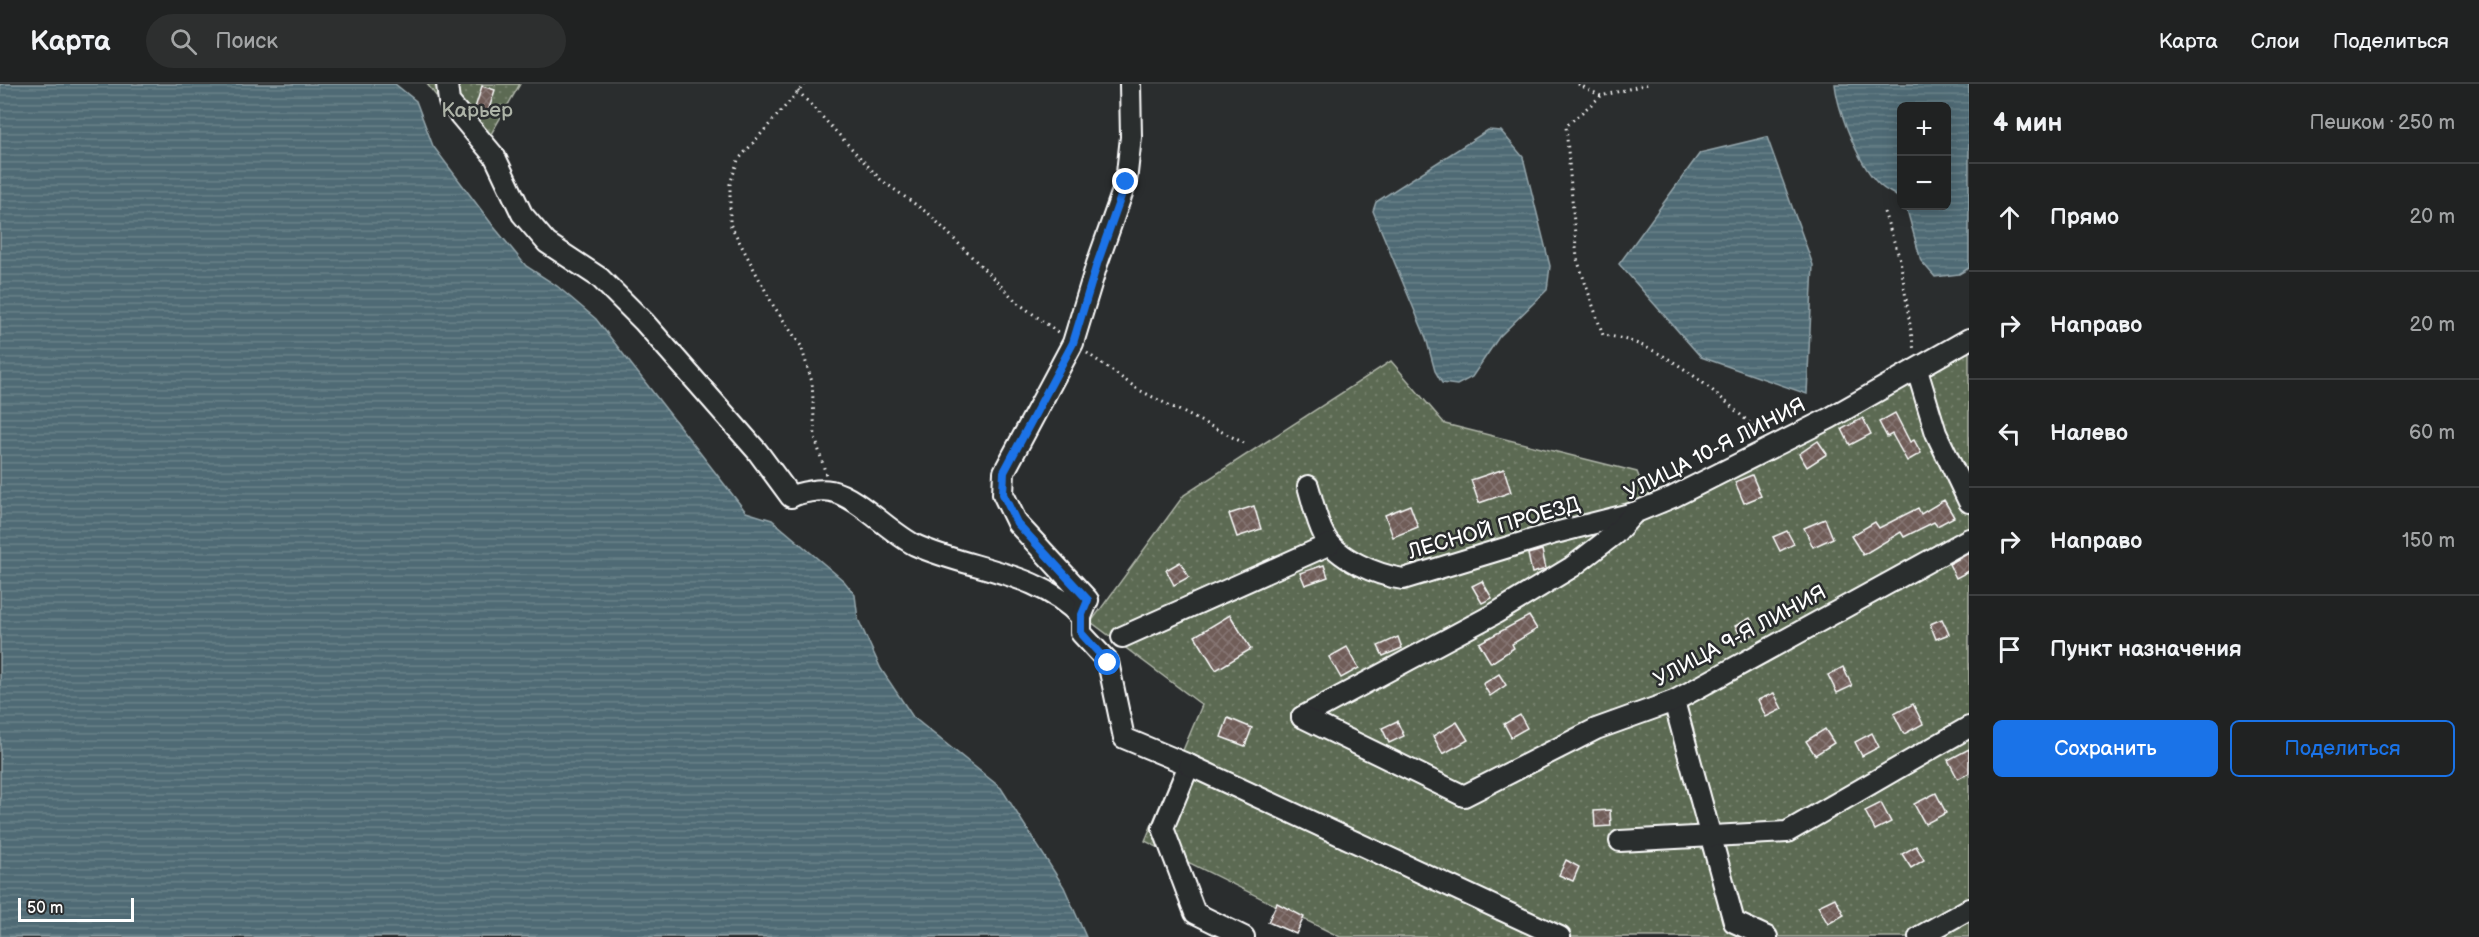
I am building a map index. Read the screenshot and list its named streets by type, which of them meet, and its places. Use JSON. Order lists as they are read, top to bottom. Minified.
{"streets":{"street":["УЛИЦА 10-Я ЛИНИЯ","ЛЕСНОЙ ПРОЕЗД","УЛИЦА 9-Я ЛИНИЯ"]},"crossings":[["УЛИЦА 10-Я ЛИНИЯ","ЛЕСНОЙ ПРОЕЗД"],["УЛИЦА 10-Я ЛИНИЯ","УЛИЦА 9-Я ЛИНИЯ"]],"parks":["Карьер"],"scale_bar":"50 m","page":{"header":"Карта","search":"Поиск","nav":["Карта","Слои","Поделиться"],"heading":["4 мин","Пешком · 250 m"],"map_buttons":["+","−"],"list":[["Прямо","20 m"],["Направо","20 m"],["Налево","60 m"],["Направо","150 m"],"Пункт назначения"],"buttons":["Сохранить","Поделиться"],"scale":"50 m"}}
